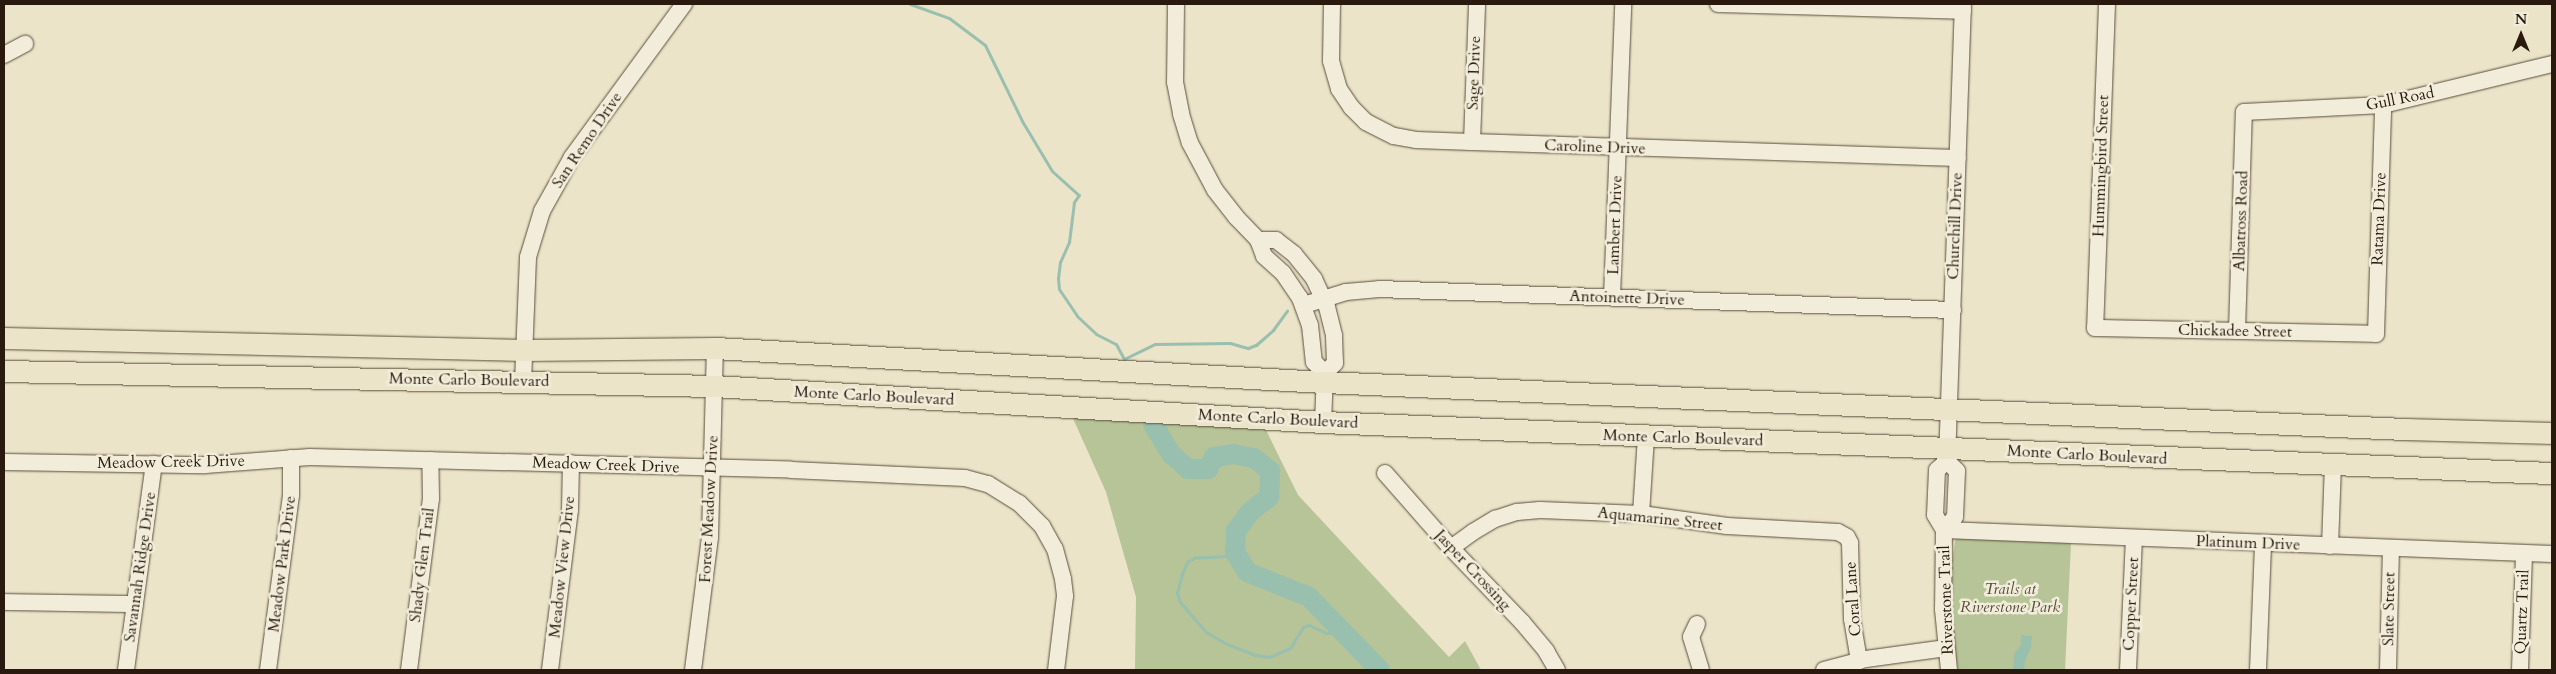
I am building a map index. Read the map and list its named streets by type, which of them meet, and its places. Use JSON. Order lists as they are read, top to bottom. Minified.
{"streets":{"main road":["Monte Carlo Boulevard"],"street":["Sage Drive","Gull Road","San Remo Drive","Caroline Drive","Hummingbird Street","Ratama Drive","Albatross Road","Lambert Drive","Churchill Drive","Antoinette Drive","Chickadee Street","Meadow Creek Drive","Forest Meadow Drive","Aquamarine Street","Platinum Drive","Meadow Park Drive","Shady Glen Trail","Savannah Ridge Drive","Meadow View Drive","Jasper Crossing","Coral Lane","Riverstone Trail","Copper Street","Slate Street","Quartz Trail"]},"crossings":[["Sage Drive","Caroline Drive"],["Gull Road","Ratama Drive"],["Gull Road","Albatross Road"],["San Remo Drive","Monte Carlo Boulevard"],["Caroline Drive","Lambert Drive"],["Caroline Drive","Churchill Drive"],["Hummingbird Street","Chickadee Street"],["Ratama Drive","Chickadee Street"],["Albatross Road","Chickadee Street"],["Lambert Drive","Antoinette Drive"],["Churchill Drive","Antoinette Drive"],["Churchill Drive","Monte Carlo Boulevard"],["Churchill Drive","Riverstone Trail"],["Monte Carlo Boulevard","Forest Meadow Drive"],["Monte Carlo Boulevard","Riverstone Trail"],["Meadow Creek Drive","Forest Meadow Drive"],["Meadow Creek Drive","Meadow Park Drive"],["Meadow Creek Drive","Shady Glen Trail"],["Meadow Creek Drive","Savannah Ridge Drive"],["Meadow Creek Drive","Meadow View Drive"],["Aquamarine Street","Jasper Crossing"],["Aquamarine Street","Coral Lane"],["Platinum Drive","Riverstone Trail"],["Platinum Drive","Copper Street"],["Platinum Drive","Slate Street"],["Platinum Drive","Quartz Trail"]],"parks":["Trails at Riverstone Park"],"north":"top"}
